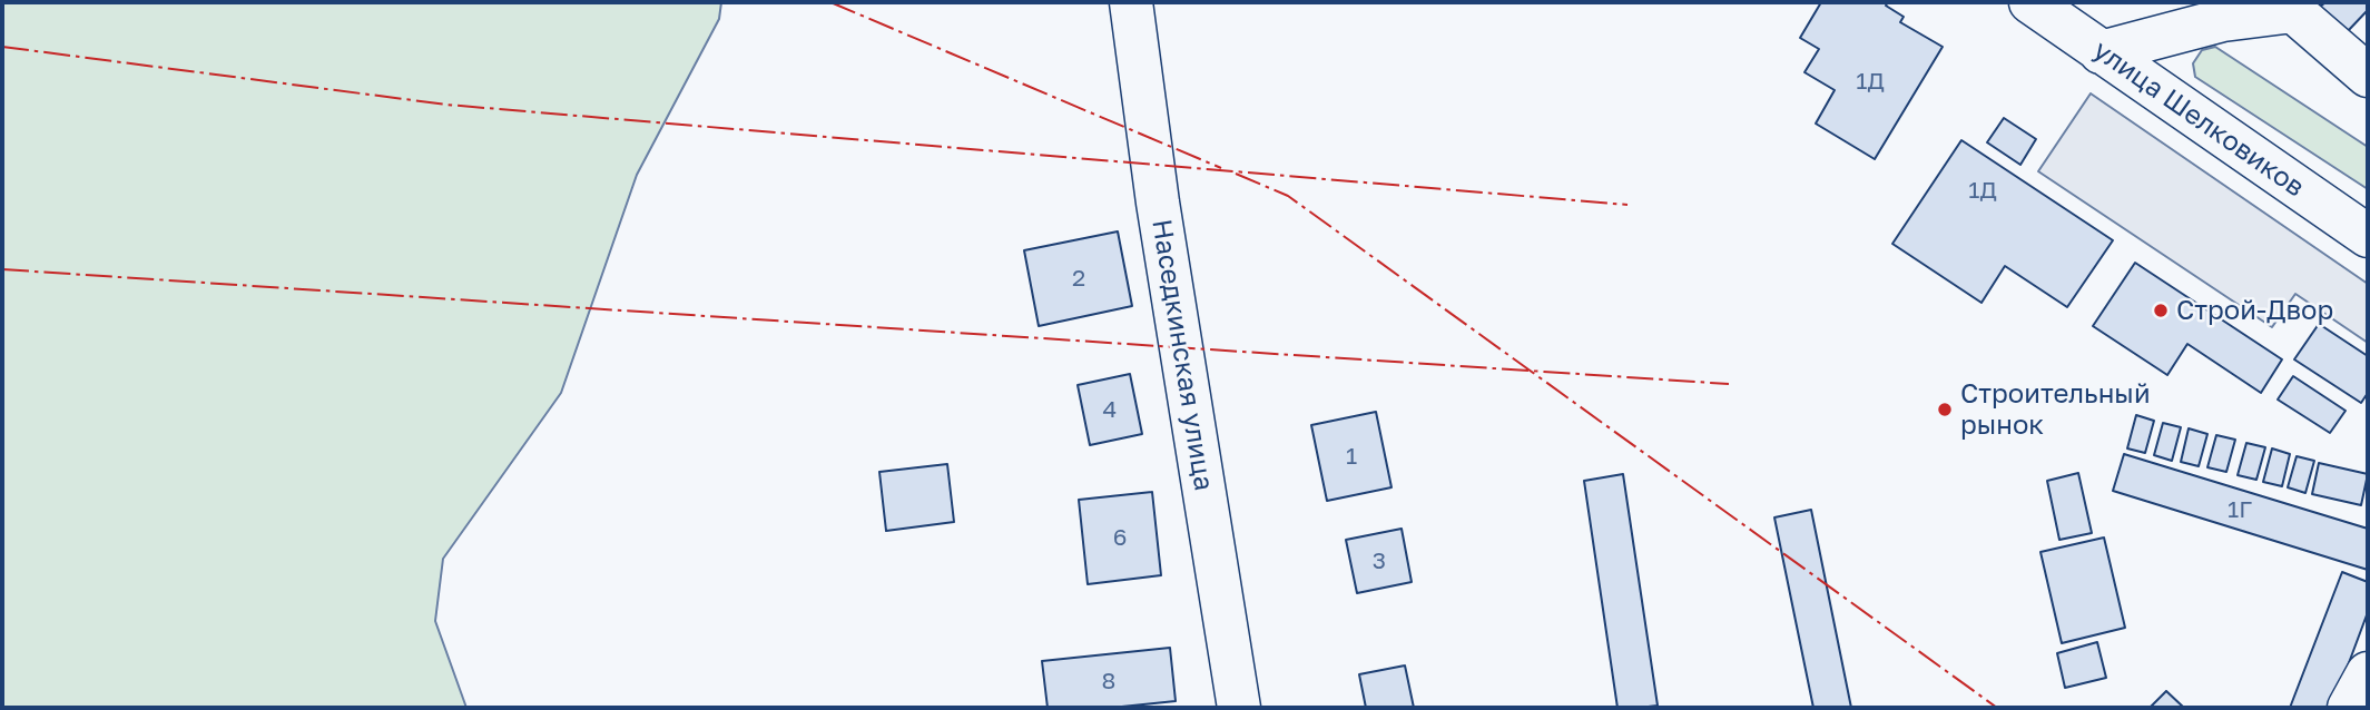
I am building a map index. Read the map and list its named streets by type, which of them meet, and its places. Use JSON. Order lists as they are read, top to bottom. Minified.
{"streets":{"street":["улица Шелковиков","Наседкинская улица"]},"places":["Строй-Двор","Строительный рынок"],"house_numbers":["1Д","1Д","2","4","1","1Г","6","3","8"]}
